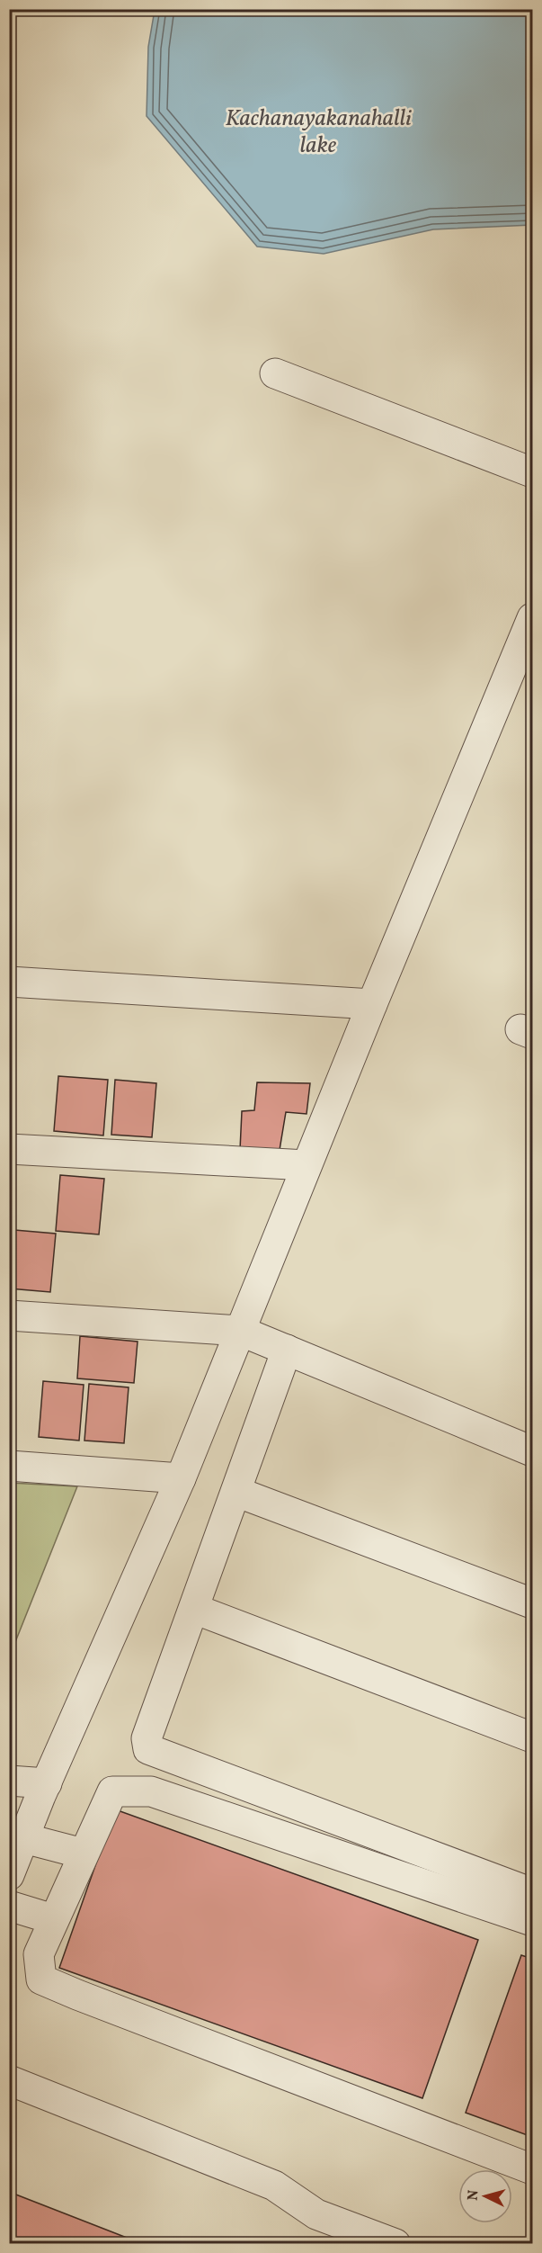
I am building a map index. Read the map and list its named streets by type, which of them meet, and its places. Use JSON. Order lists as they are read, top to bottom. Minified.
{"water":["Kachanayakanahalli lake"],"north":"left"}
